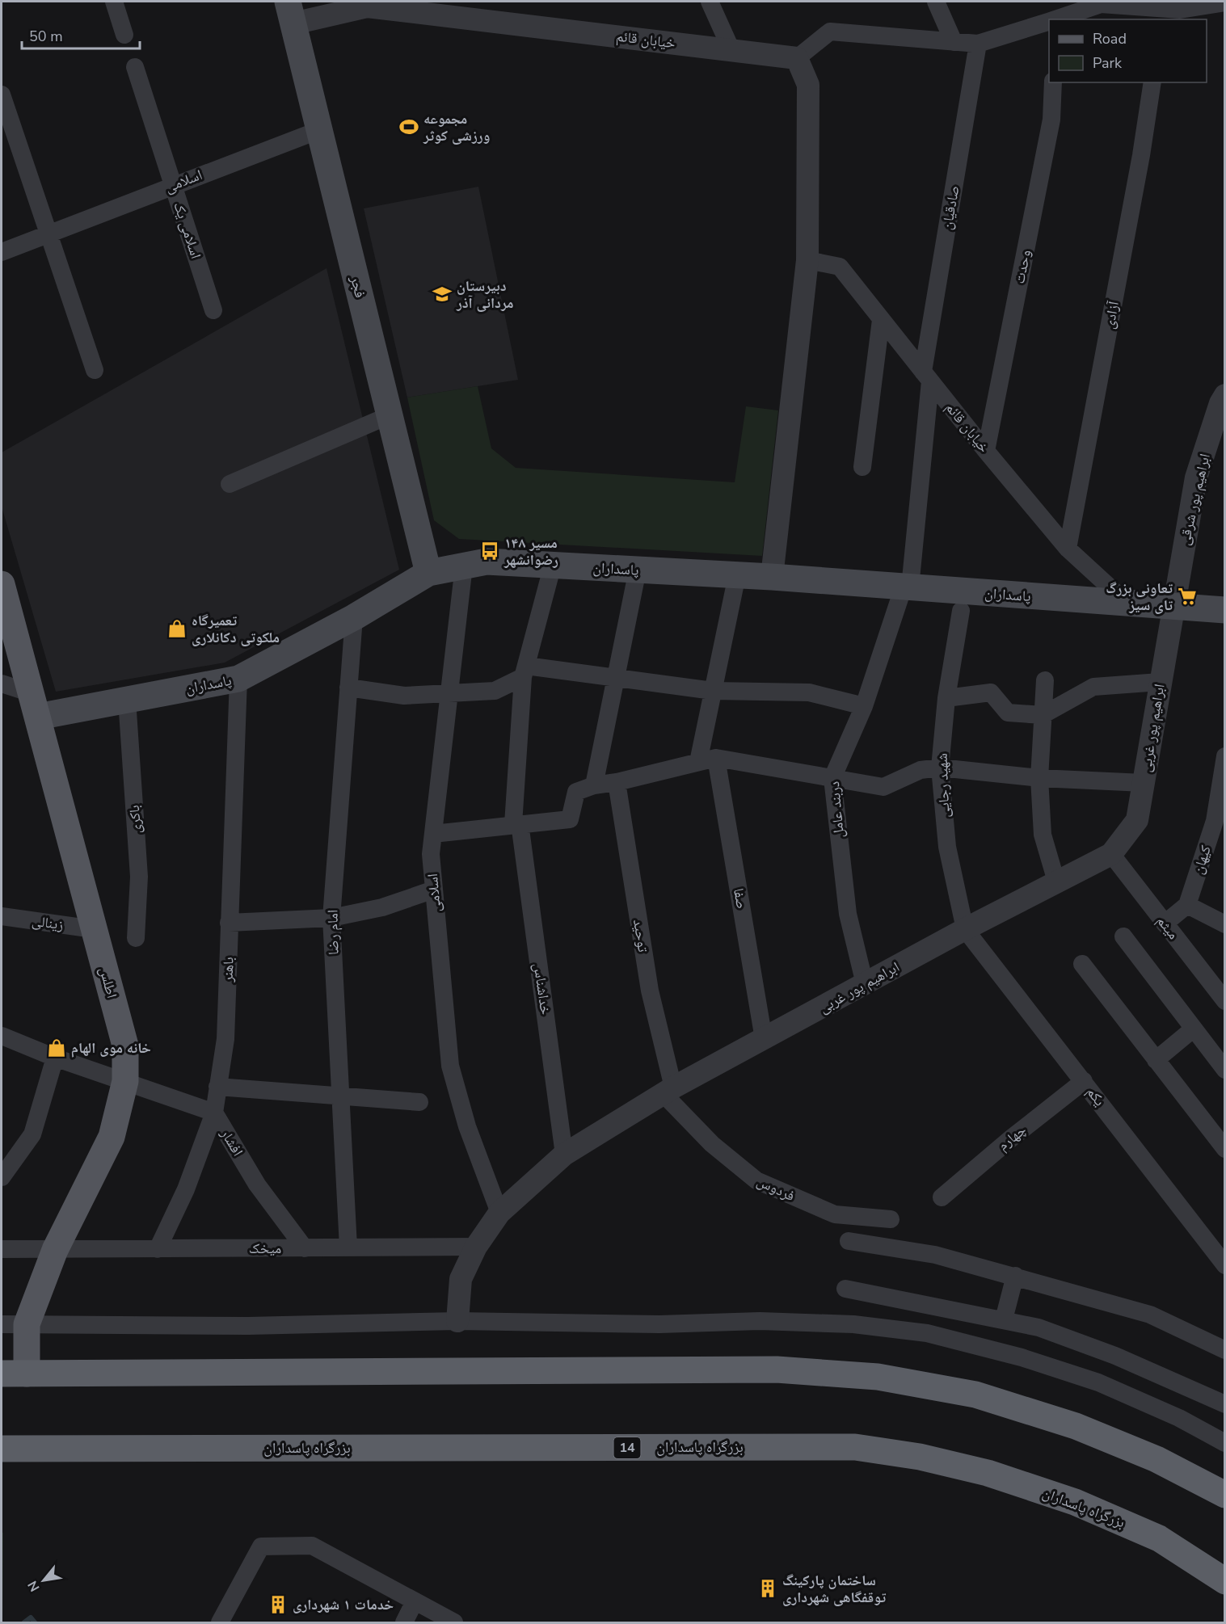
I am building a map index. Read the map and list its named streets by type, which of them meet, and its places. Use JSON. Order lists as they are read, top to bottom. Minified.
{"streets":{"highway":["بزرگراه پاسداران","14"],"main road":["فجر","پاسداران","اطلس"],"street":["خیابان قائم","اسلامی","صادقیان","اسلامی یک","وحدت","آزادی","ابراهیم پور شرقی","ابراهیم پور غربی","شهید رجایی","دربند عامل","باکری","کیهان","صفا","زینالی","میثم","امام رضا","توحید","باهنر","خداشناس","یکم","چهارم","افشار","فردوس","میخک"]},"crossings":[["خیابان قائم","صادقیان"],["خیابان قائم","وحدت"],["خیابان قائم","فجر"],["خیابان قائم","آزادی"],["خیابان قائم","پاسداران"],["اسلامی","اسلامی یک"],["اسلامی","فجر"],["اسلامی","پاسداران"],["اسلامی","ابراهیم پور غربی"],["صادقیان","پاسداران"],["صادقیان","دربند عامل"],["فجر","پاسداران"],["ابراهیم پور شرقی","پاسداران"],["ابراهیم پور شرقی","ابراهیم پور غربی"],["پاسداران","ابراهیم پور غربی"],["پاسداران","دربند عامل"],["پاسداران","باکری"],["پاسداران","امام رضا"],["پاسداران","باهنر"],["پاسداران","اطلس"],["پاسداران","خداشناس"],["ابراهیم پور غربی","شهید رجایی"],["ابراهیم پور غربی","دربند عامل"],["ابراهیم پور غربی","صفا"],["ابراهیم پور غربی","میثم"],["ابراهیم پور غربی","توحید"],["ابراهیم پور غربی","خداشناس"],["ابراهیم پور غربی","یکم"],["ابراهیم پور غربی","فردوس"],["ابراهیم پور غربی","میخک"],["شهید رجایی","یکم"],["زینالی","اطلس"],["امام رضا","میخک"],["توحید","فردوس"],["باهنر","افشار"],["باهنر","میخک"],["اطلس","افشار"],["اطلس","میخک"],["یکم","چهارم"],["افشار","میخک"]],"places":{"sports":["مجموعه ورزشی کوثر"],"school or university":["دبیرستان مردانی آذر"],"bus stop":["مسیر ۱۴۸ رضوانشهر"],"supermarket":["تعاونی بزرگ تای سیز"],"shop":["تعمیرگاه ملکوتی دکانلاری","خانه موی الهام"],"building":["ساختمان پارکینگ توقفگاهی شهرداری","خدمات ۱ شهرداری"]},"legend":["Road","Park"],"scale_bar":"50 m","north":"bottom left"}
